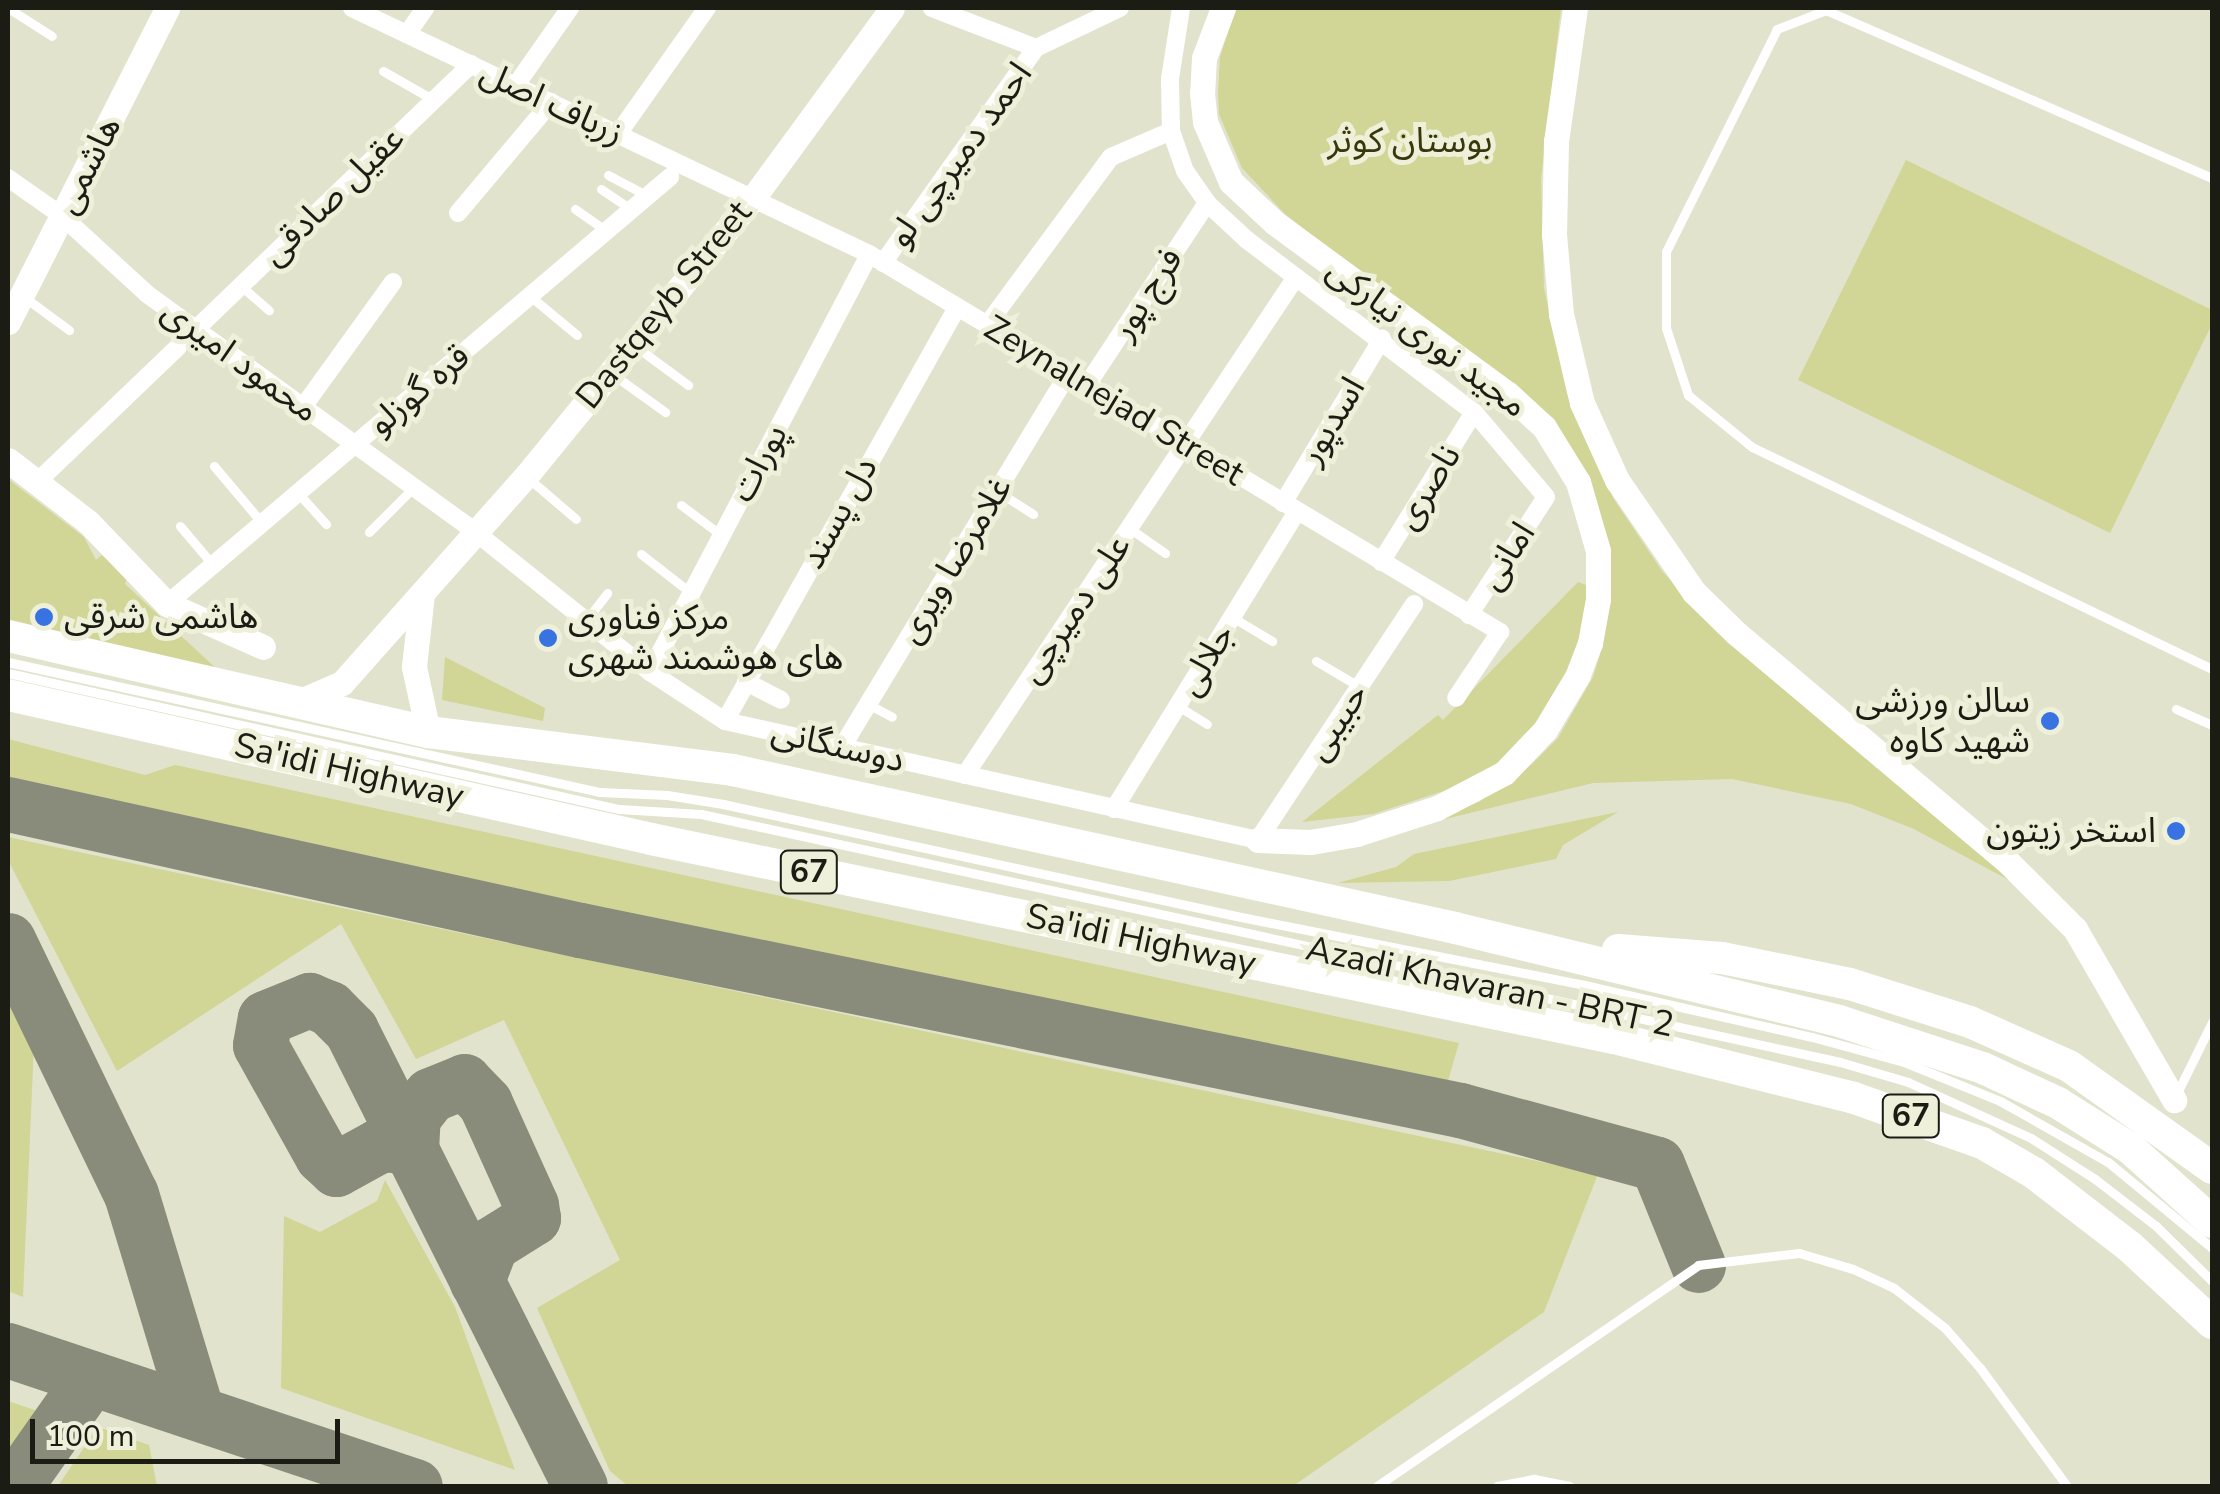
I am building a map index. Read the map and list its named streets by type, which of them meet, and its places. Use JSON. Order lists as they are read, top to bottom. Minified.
{"streets":{"highway":["Sa'idi Highway","67"],"main road":["هاشمی","Dastqeyb Street","مجید نوری نیارکی"],"street":["زرباف اصل","احمد دمیرچی لو","عقیل صادقی","فرج پور","محمود امیری","قره گوزلو","Zeynalnejad Street","اسدپور","پورات","ناصری","دل پسند","امانی","غلامرضا ویری","علی دمیرچی","جلالی","حبیبی","دوسنگانی"],"lane":["Azadi Khavaran - BRT 2"]},"crossings":[["زرباف اصل","عقیل صادقی"],["زرباف اصل","Dastqeyb Street"],["زرباف اصل","Zeynalnejad Street"],["احمد دمیرچی لو","Zeynalnejad Street"],["احمد دمیرچی لو","پورات"],["هاشمی","محمود امیری"],["عقیل صادقی","محمود امیری"],["فرج پور","Zeynalnejad Street"],["Dastqeyb Street","محمود امیری"],["Dastqeyb Street","Zeynalnejad Street"],["Dastqeyb Street","دوسنگانی"],["Dastqeyb Street","Sa'idi Highway"],["مجید نوری نیارکی","حبیبی"],["مجید نوری نیارکی","دوسنگانی"],["محمود امیری","قره گوزلو"],["محمود امیری","دوسنگانی"],["Zeynalnejad Street","اسدپور"],["Zeynalnejad Street","پورات"],["Zeynalnejad Street","ناصری"],["Zeynalnejad Street","دل پسند"],["Zeynalnejad Street","امانی"],["Zeynalnejad Street","غلامرضا ویری"],["Zeynalnejad Street","علی دمیرچی"],["Zeynalnejad Street","جلالی"],["اسدپور","جلالی"],["پورات","دوسنگانی"],["ناصری","امانی"],["دل پسند","دوسنگانی"],["غلامرضا ویری","دوسنگانی"],["علی دمیرچی","دوسنگانی"],["جلالی","دوسنگانی"],["حبیبی","دوسنگانی"],["Sa'idi Highway","67"]],"parks":["بوستان کوثر"],"places":["هاشمی شرقی","مرکز فناوری های هوشمند شهری","سالن ورزشی شهید کاوه","استخر زیتون"],"scale_bar":"100 m"}
